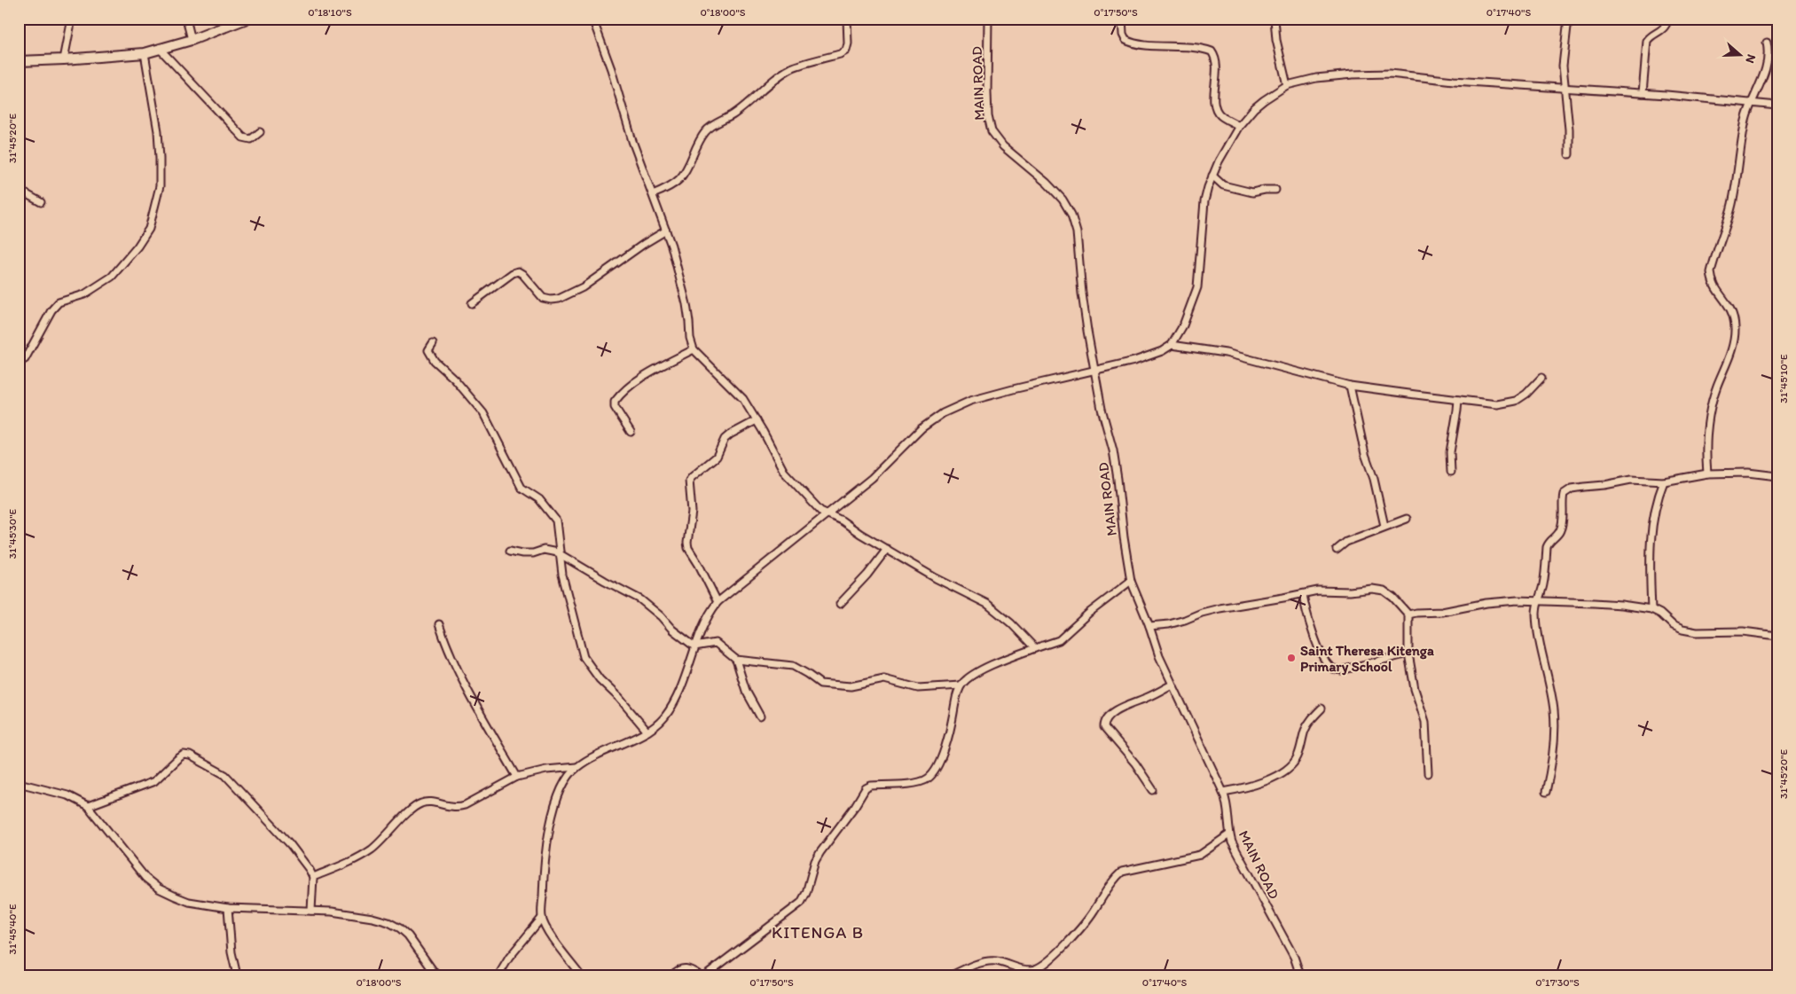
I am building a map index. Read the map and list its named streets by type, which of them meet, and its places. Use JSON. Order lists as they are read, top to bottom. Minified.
{"streets":{"street":["MAIN ROAD"]},"districts":["KITENGA B"],"places":["Saint Theresa Kitenga Primary School"],"north":"right","coordinates":["0°18'10\"S","0°18'00\"S","0°17'50\"S","0°17'40\"S","31°45'20\"E","31°45'10\"E","31°45'30\"E","31°45'40\"E","0°17'30\"S"]}
